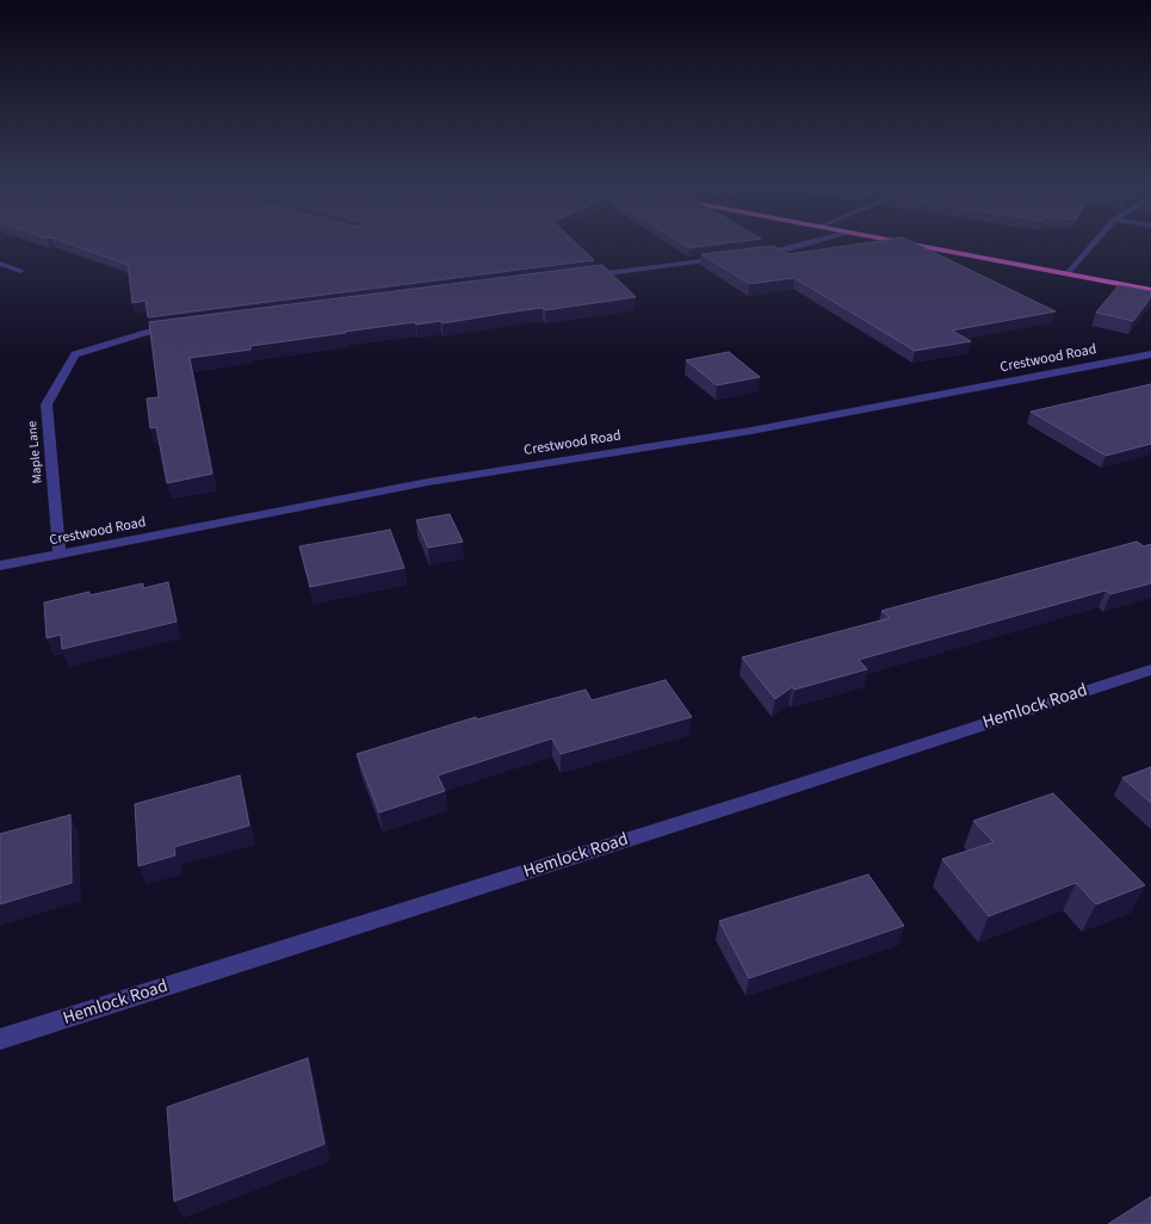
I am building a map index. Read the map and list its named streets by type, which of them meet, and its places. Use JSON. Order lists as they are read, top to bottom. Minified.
{"streets":{"street":["Crestwood Road","Maple Lane","Hemlock Road"]},"crossings":[["Crestwood Road","Maple Lane"]]}
